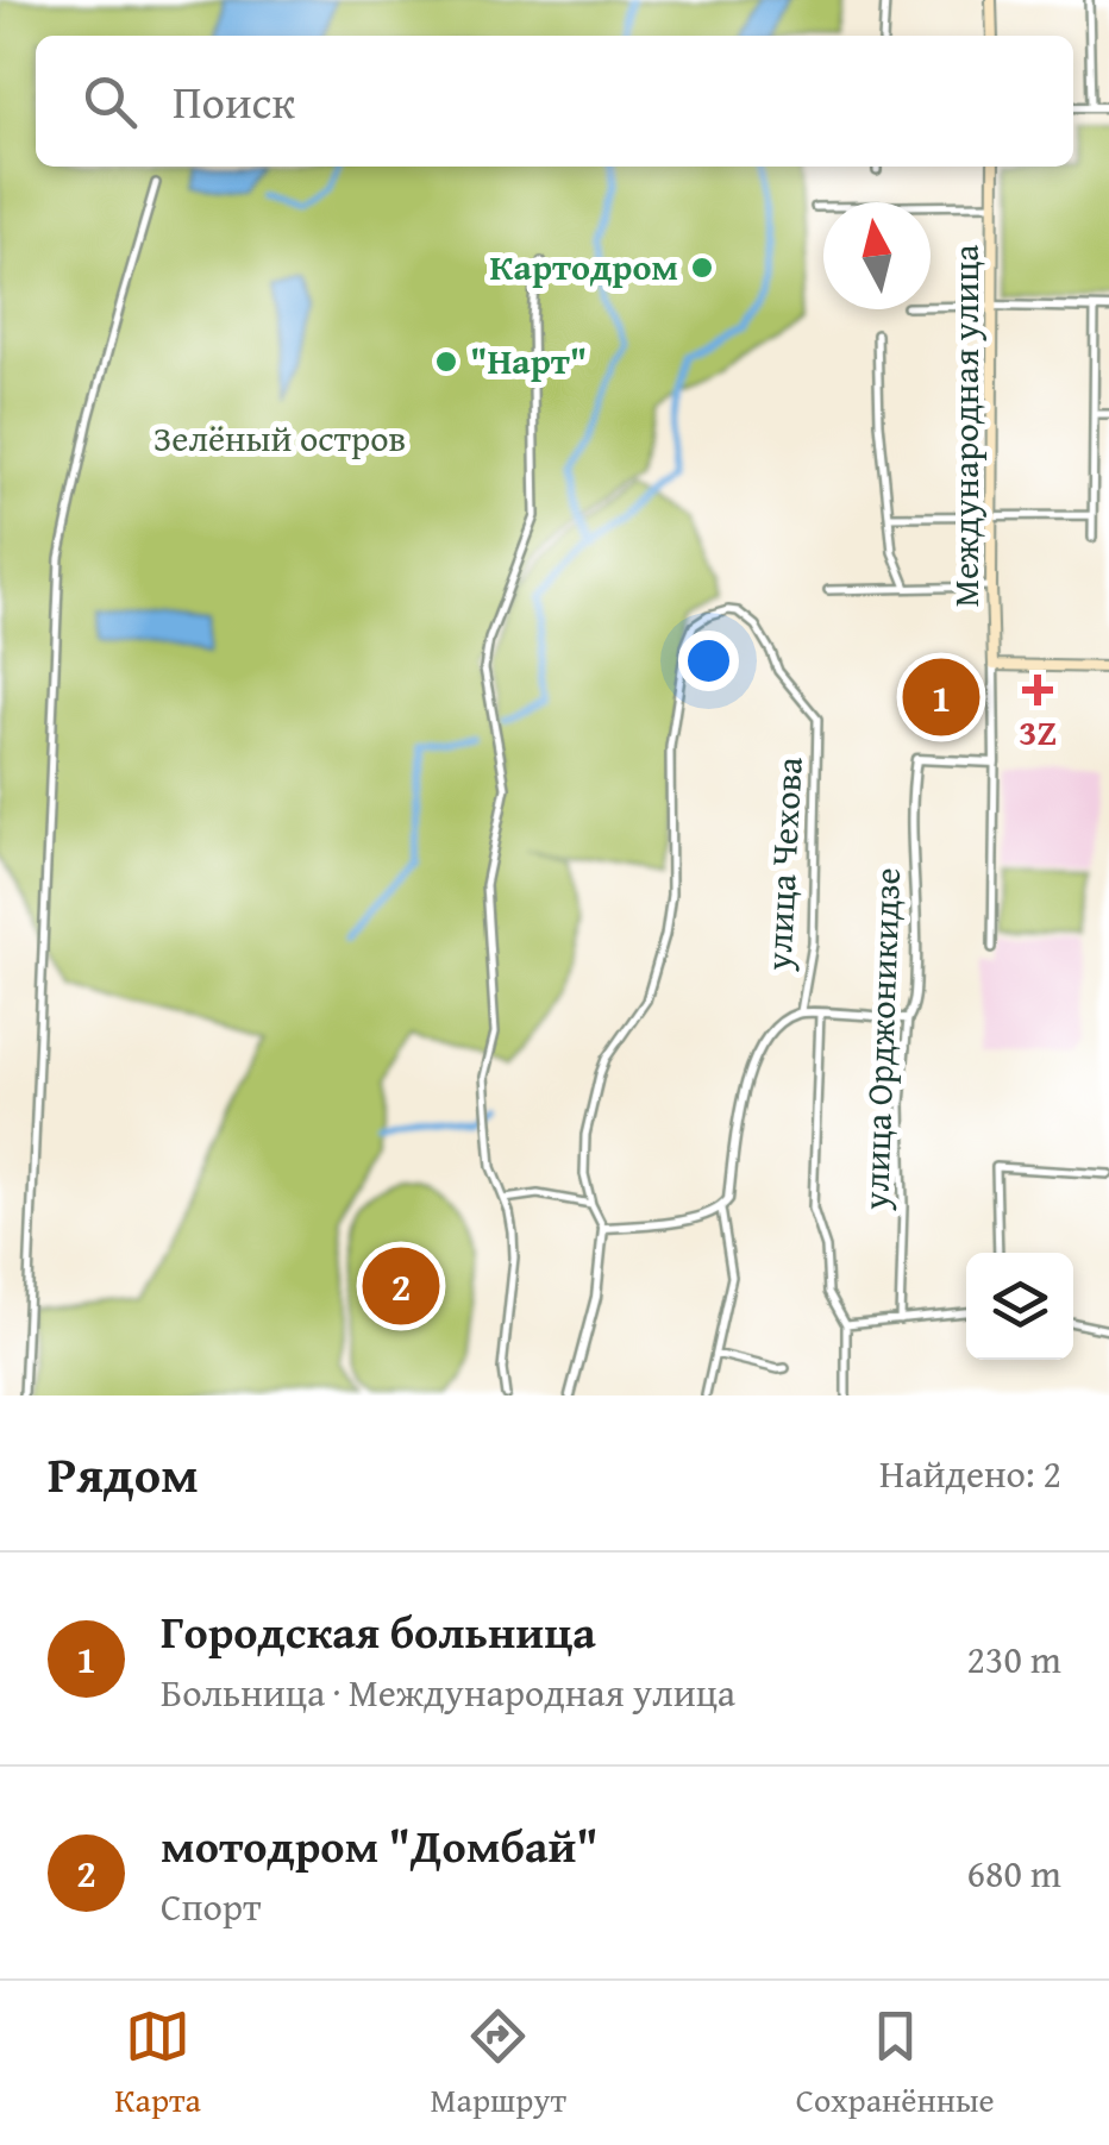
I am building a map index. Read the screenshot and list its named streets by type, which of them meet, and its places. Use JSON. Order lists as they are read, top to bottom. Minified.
{"streets":{"main road":["Международная улица"],"street":["улица Чехова","улица Орджоникидзе"]},"crossings":[["Международная улица","улица Орджоникидзе"]],"parks":["Зелёный остров"],"places":{"other":["Картодром","\"Нарт\""],"health":["3Z"]},"north":"top","page":{"search":"Поиск","pins":["1","2"],"heading":["Рядом","Найдено: 2"],"list":[{"mark":"1","name":"Городская больница","note":"Больница · Международная улица","value":"230 m"},{"mark":"2","name":"мотодром \"Домбай\"","note":"Спорт","value":"680 m"}],"nav":["Карта","Маршрут","Сохранённые"]}}
